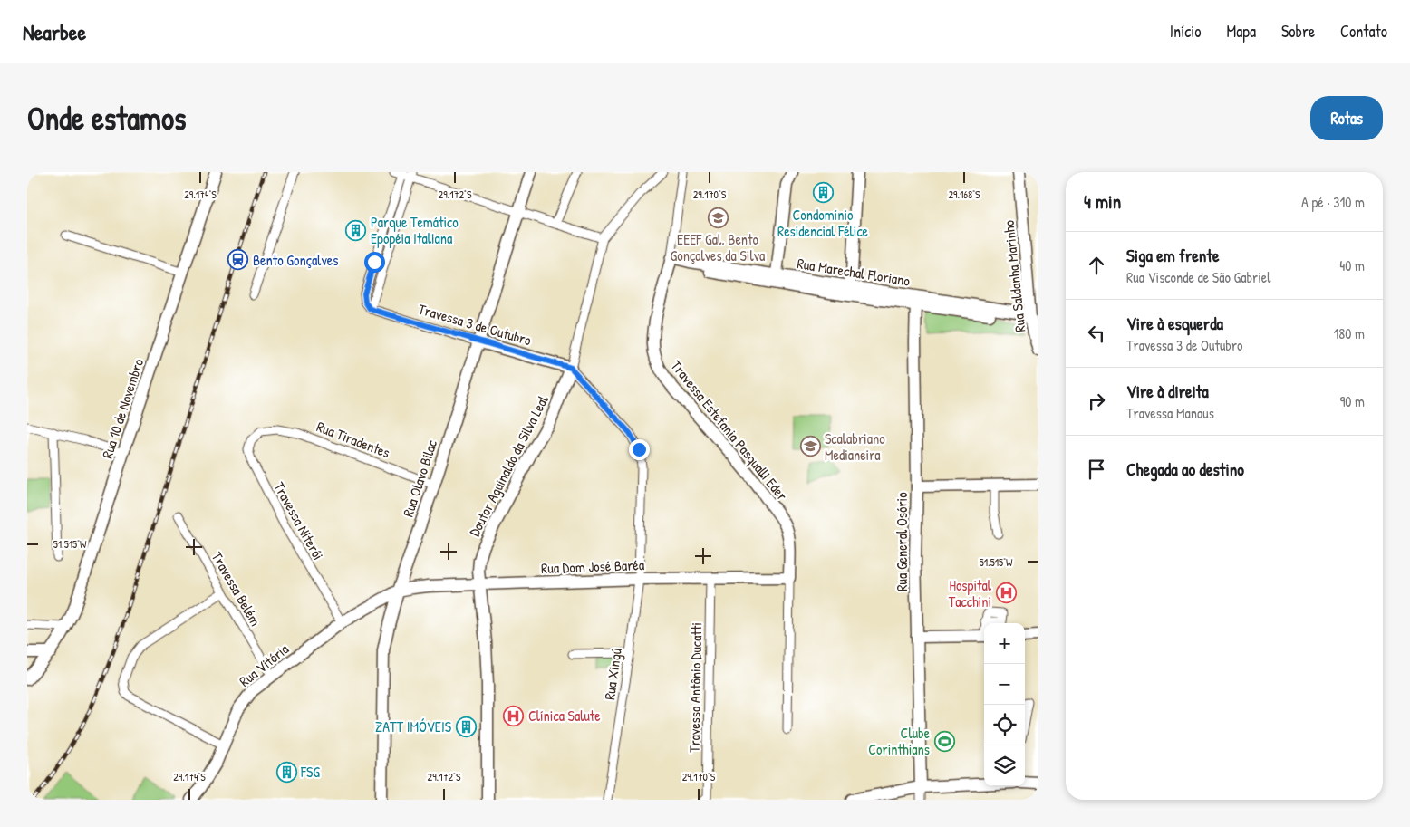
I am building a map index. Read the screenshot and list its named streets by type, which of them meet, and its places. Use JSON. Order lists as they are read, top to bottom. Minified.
{"streets":{"street":["Rua Marechal Floriano","Rua Saldanha Marinho","Travessa 3 de Outubro","Rua 10 de Novembro","Travessa Estefania Pasqualli Eder","Rua Tiradentes","Doutor Aguinaldo da Silva Leal","Rua Olavo Bilac","Travessa Niterói","Rua General Osório","Rua Dom José Baréa","Travessa Belém","Rua Vitória","Rua Xingú","Travessa Antônio Ducatti"]},"crossings":[["Rua Marechal Floriano","Rua Saldanha Marinho"],["Rua Marechal Floriano","Travessa Estefania Pasqualli Eder"],["Rua Marechal Floriano","Rua General Osório"],["Travessa 3 de Outubro","Doutor Aguinaldo da Silva Leal"],["Travessa 3 de Outubro","Rua Olavo Bilac"],["Travessa 3 de Outubro","Rua Xingú"],["Travessa Estefania Pasqualli Eder","Rua Dom José Baréa"],["Rua Tiradentes","Rua Olavo Bilac"],["Rua Tiradentes","Travessa Niterói"],["Doutor Aguinaldo da Silva Leal","Rua Dom José Baréa"],["Doutor Aguinaldo da Silva Leal","Rua Xingú"],["Rua Olavo Bilac","Rua Dom José Baréa"],["Rua Olavo Bilac","Rua Vitória"],["Travessa Niterói","Rua Vitória"],["Rua Dom José Baréa","Rua Vitória"],["Rua Dom José Baréa","Rua Xingú"],["Rua Dom José Baréa","Travessa Antônio Ducatti"],["Travessa Belém","Rua Vitória"]],"places":{"building":["Condomínio Residencial Félice","Parque Temático Epopéia Italiana","ZATT IMÓVEIS","FSG"],"school or university":["EEEF Gal. Bento Gonçalves da Silva","Scalabriano Medianeira"],"station":["Bento Gonçalves"],"hospital":["Hospital Tacchini","Clínica Salute"],"sports":["Clube Corinthians"]},"page":{"header":"Nearbee","nav":["Início","Mapa","Sobre","Contato"],"buttons":"Rotas","title":"Onde estamos","heading":["4 min","A pé · 310 m"],"list":[["Siga em frente","Rua Visconde de São Gabriel","40 m"],["Vire à esquerda","Travessa 3 de Outubro","180 m"],["Vire à direita","Travessa Manaus","90 m"],"Chegada ao destino"],"map_buttons":["+","−"]},"coordinates":["29.174°S","29.172°S","29.170°S","29.168°S","51.515°W"]}
